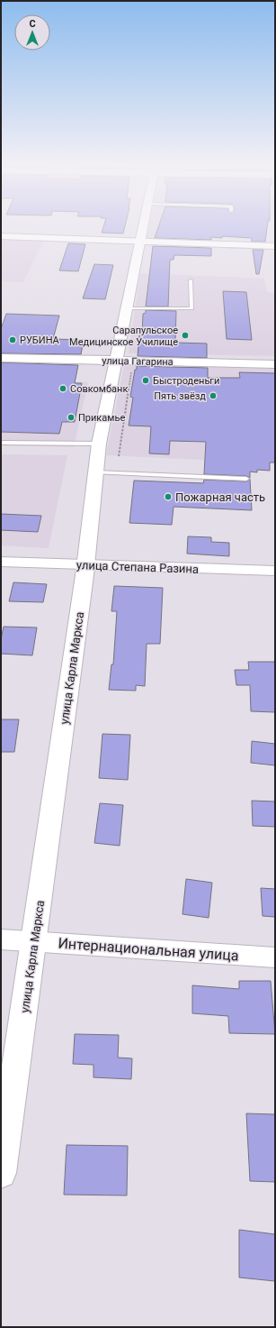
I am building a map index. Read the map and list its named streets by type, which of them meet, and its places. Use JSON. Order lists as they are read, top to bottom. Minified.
{"streets":{"main road":["улица Гагарина","улица Карла Маркса"],"street":["улица Степана Разина","Интернациональная улица"]},"crossings":[["улица Гагарина","улица Карла Маркса"],["улица Степана Разина","улица Карла Маркса"],["улица Карла Маркса","Интернациональная улица"]],"places":["Сарапульское Медицинское Училище","РУБИНА","Быстроденьги","Совкомбанк","Пять звёзд","Прикамье","Пожарная часть"],"north":"top"}
